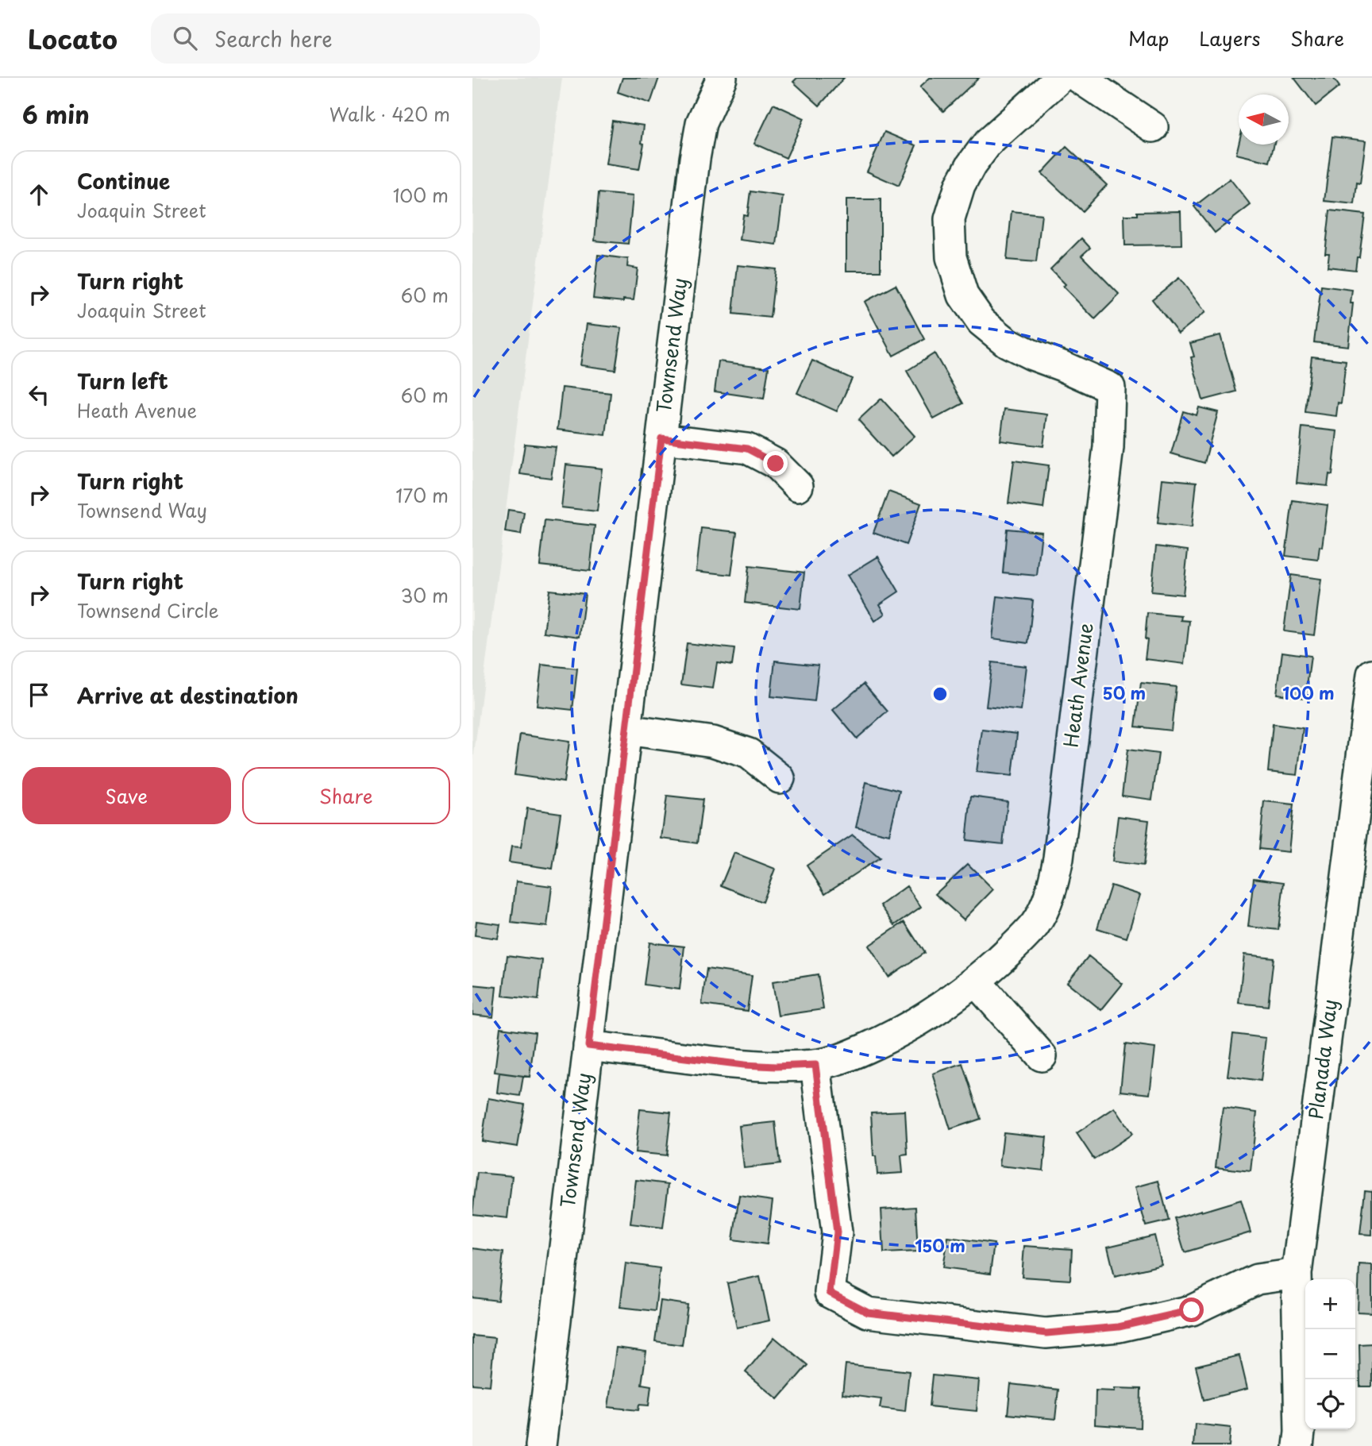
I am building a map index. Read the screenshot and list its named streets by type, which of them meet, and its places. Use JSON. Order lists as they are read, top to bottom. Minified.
{"streets":{"street":["Townsend Way","Heath Avenue","Planada Way"]},"crossings":[["Townsend Way","Heath Avenue"]],"north":"left","page":{"header":"Locato","search":"Search here","nav":["Map","Layers","Share"],"heading":["6 min","Walk · 420 m"],"list":[["Continue","Joaquin Street","100 m"],["Turn right","Joaquin Street","60 m"],["Turn left","Heath Avenue","60 m"],["Turn right","Townsend Way","170 m"],["Turn right","Townsend Circle","30 m"],"Arrive at destination"],"buttons":["Save","Share"],"map_buttons":["+","−"]},"rings":["50 m","100 m","150 m"]}
